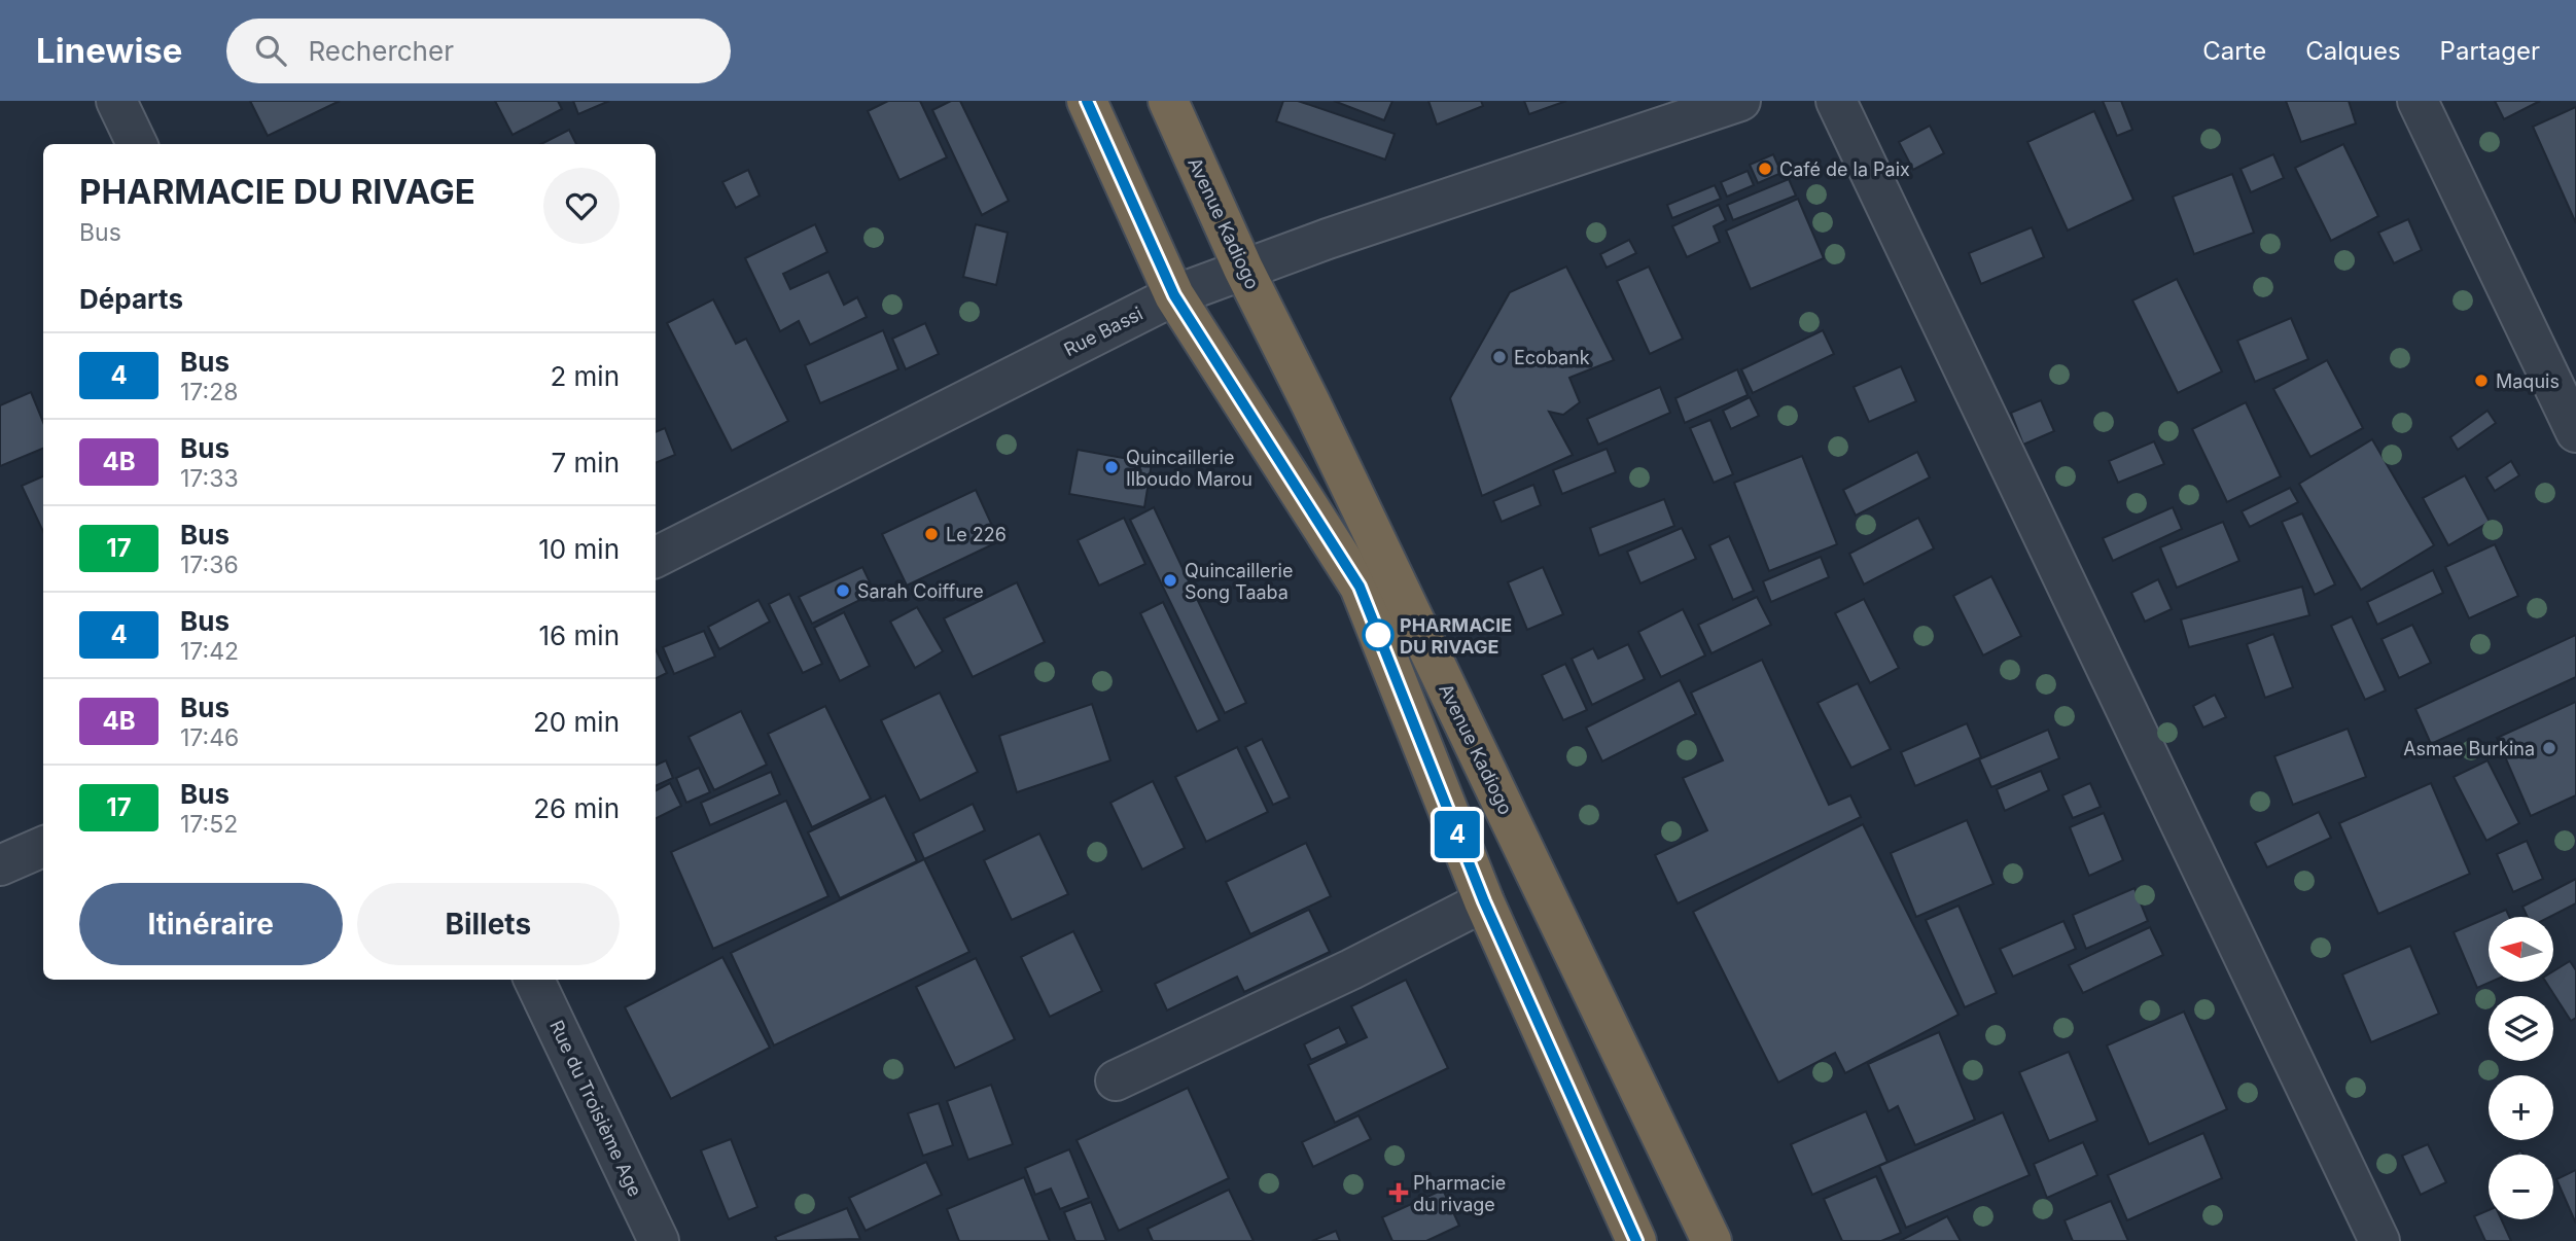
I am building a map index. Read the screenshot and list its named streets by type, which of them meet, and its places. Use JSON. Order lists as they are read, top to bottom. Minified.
{"streets":{"highway":["Avenue Kadiogo"],"street":["Rue Bassi","Rue du Troisième Age"]},"crossings":[["Avenue Kadiogo","Rue Bassi"]],"places":{"other":["Café de la Paix","Ecobank","Maquis","Quincaillerie Ilboudo Marou","Le 226","Quincaillerie Song Taaba","Sarah Coiffure","PHARMACIE DU RIVAGE","Asmae Burkina"],"health":["Pharmacie du rivage"]},"lines":["bus line 4"],"north":"left","page":{"header":"Linewise","search":"Rechercher","nav":["Carte","Calques","Partager"],"on_map":"4","heading":[["PHARMACIE DU RIVAGE","Bus"],"Départs"],"list":[{"mark":"4","name":"Bus","note":"17:28","value":"2 min"},{"mark":"4B","name":"Bus","note":"17:33","value":"7 min"},{"mark":"17","name":"Bus","note":"17:36","value":"10 min"},{"mark":"4","name":"Bus","note":"17:42","value":"16 min"},{"mark":"4B","name":"Bus","note":"17:46","value":"20 min"},{"mark":"17","name":"Bus","note":"17:52","value":"26 min"}],"buttons":["Itinéraire","Billets"],"map_buttons":["+","−"]}}
